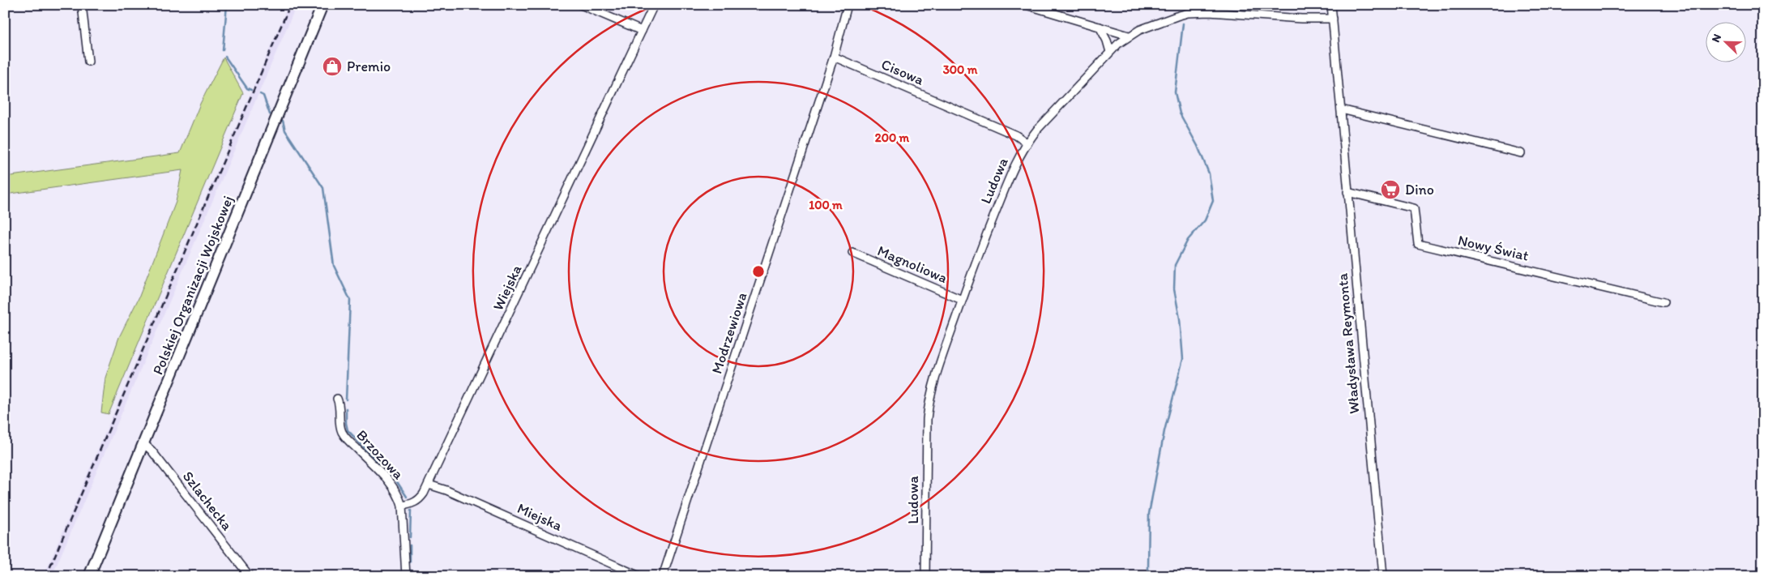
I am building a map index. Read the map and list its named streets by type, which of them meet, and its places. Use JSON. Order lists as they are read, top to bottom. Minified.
{"streets":{"main road":["Polskiej Organizacji Wojskowej"],"street":["Cisowa","Ludowa","Nowy Świat","Magnoliowa","Wiejska","Modrzewiowa","Władysława Reymonta","Brzozowa","Szlachecka","Miejska"]},"crossings":[["Cisowa","Ludowa"],["Cisowa","Modrzewiowa"],["Ludowa","Magnoliowa"],["Ludowa","Władysława Reymonta"],["Nowy Świat","Władysława Reymonta"],["Polskiej Organizacji Wojskowej","Szlachecka"],["Wiejska","Brzozowa"],["Wiejska","Miejska"]],"places":{"shop":["Premio"],"supermarket":["Dino"]},"north":"top left","rings":["300 m","200 m","100 m"]}
